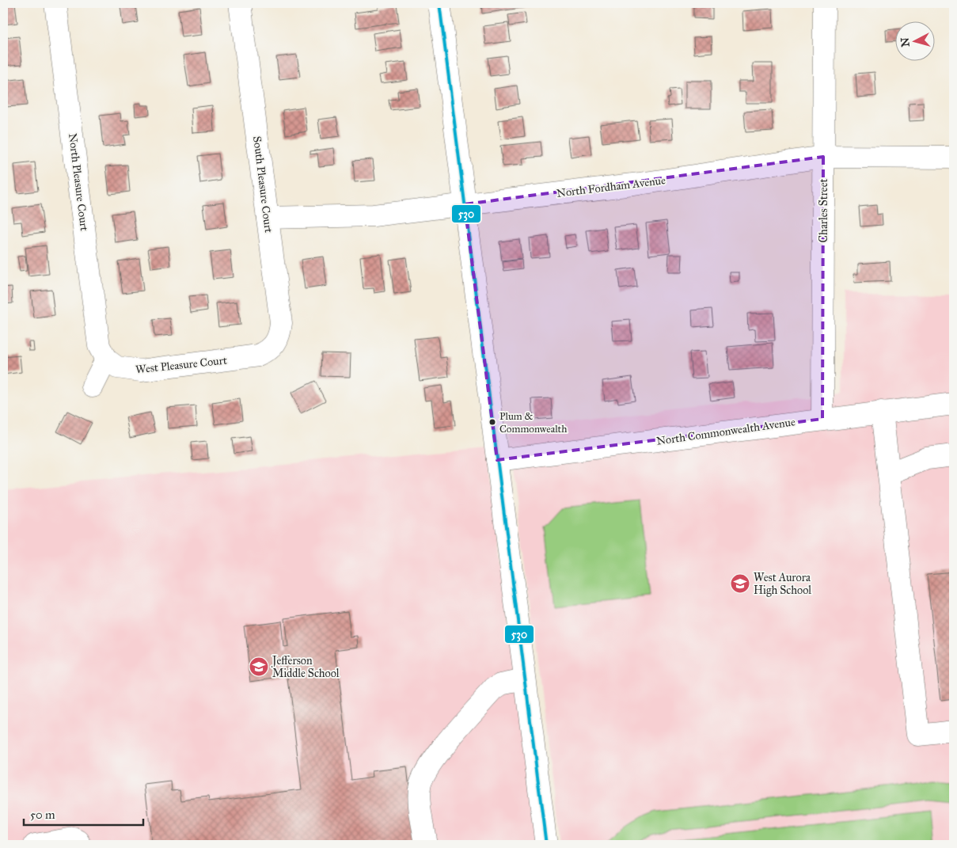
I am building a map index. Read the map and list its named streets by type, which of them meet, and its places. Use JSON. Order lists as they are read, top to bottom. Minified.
{"streets":{"street":["North Pleasure Court","South Pleasure Court","North Fordham Avenue","Charles Street","West Pleasure Court","North Commonwealth Avenue"]},"crossings":[["North Pleasure Court","West Pleasure Court"],["South Pleasure Court","North Fordham Avenue"],["South Pleasure Court","West Pleasure Court"],["North Fordham Avenue","Charles Street"],["Charles Street","North Commonwealth Avenue"]],"places":{"other":["Plum & Commonwealth"],"school or university":["West Aurora High School","Jefferson Middle School"]},"lines":["transit line 530"],"scale_bar":"50 m","north":"left"}
